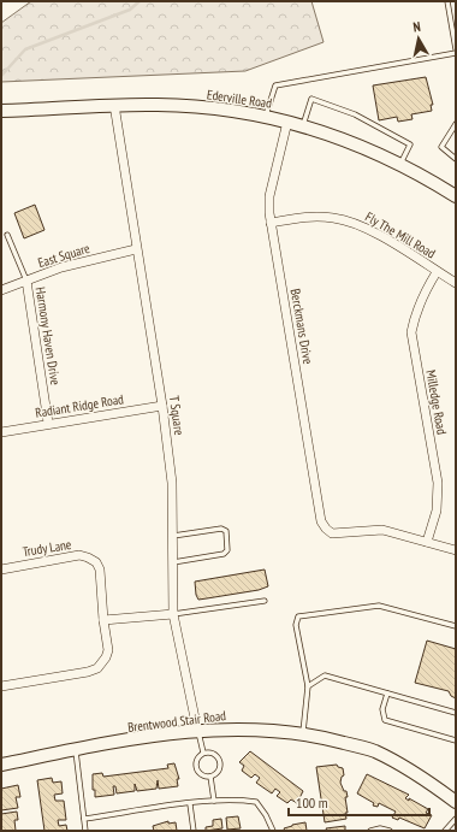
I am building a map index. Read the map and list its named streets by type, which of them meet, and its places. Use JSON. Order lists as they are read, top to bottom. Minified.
{"streets":{"street":["Ederville Road","Fly The Mill Road","East Square","Berckmans Drive","Harmony Haven Drive","Milledge Road","Radiant Ridge Road","T Square","Trudy Lane","Brentwood Stair Road"]},"crossings":[["Ederville Road","Berckmans Drive"],["Ederville Road","T Square"],["Fly The Mill Road","Berckmans Drive"],["Fly The Mill Road","Milledge Road"],["East Square","Harmony Haven Drive"],["East Square","T Square"],["Berckmans Drive","Milledge Road"],["Harmony Haven Drive","Radiant Ridge Road"],["Radiant Ridge Road","T Square"],["T Square","Brentwood Stair Road"]],"scale_bar":"100 m","north":"top"}
